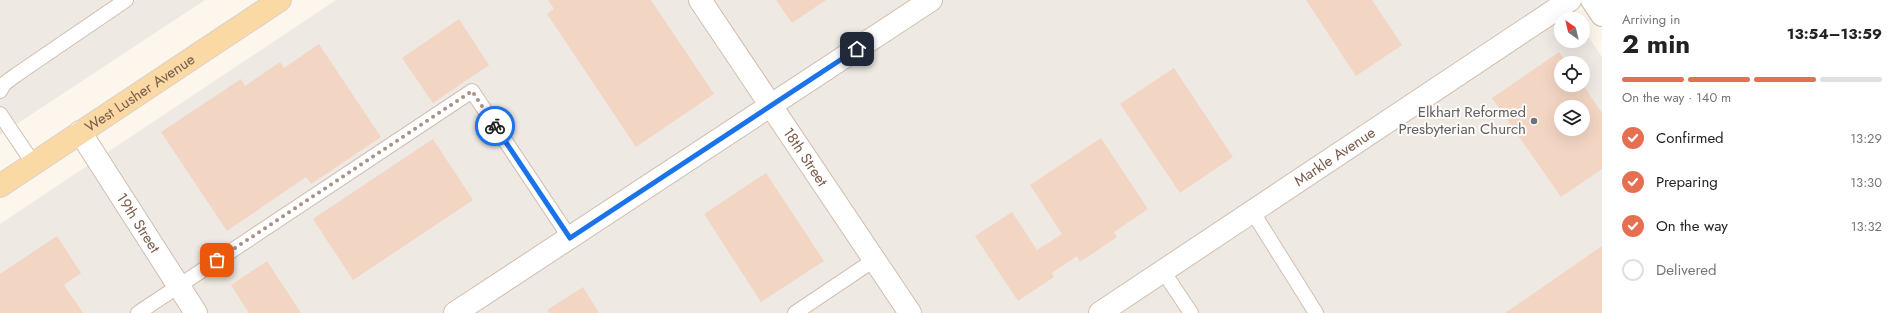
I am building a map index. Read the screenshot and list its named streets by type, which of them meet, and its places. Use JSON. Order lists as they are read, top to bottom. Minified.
{"streets":{"main road":["West Lusher Avenue"],"street":["Markle Avenue","18th Street","19th Street"]},"crossings":[["West Lusher Avenue","19th Street"]],"places":["Elkhart Reformed Presbyterian Church"],"north":"top left","page":{"heading":["2 min","Arriving in","13:54–13:59"],"bar":"On the way · 140 m","list":[["Confirmed","13:29"],["Preparing","13:30"],["On the way","13:32"],"Delivered"]}}
